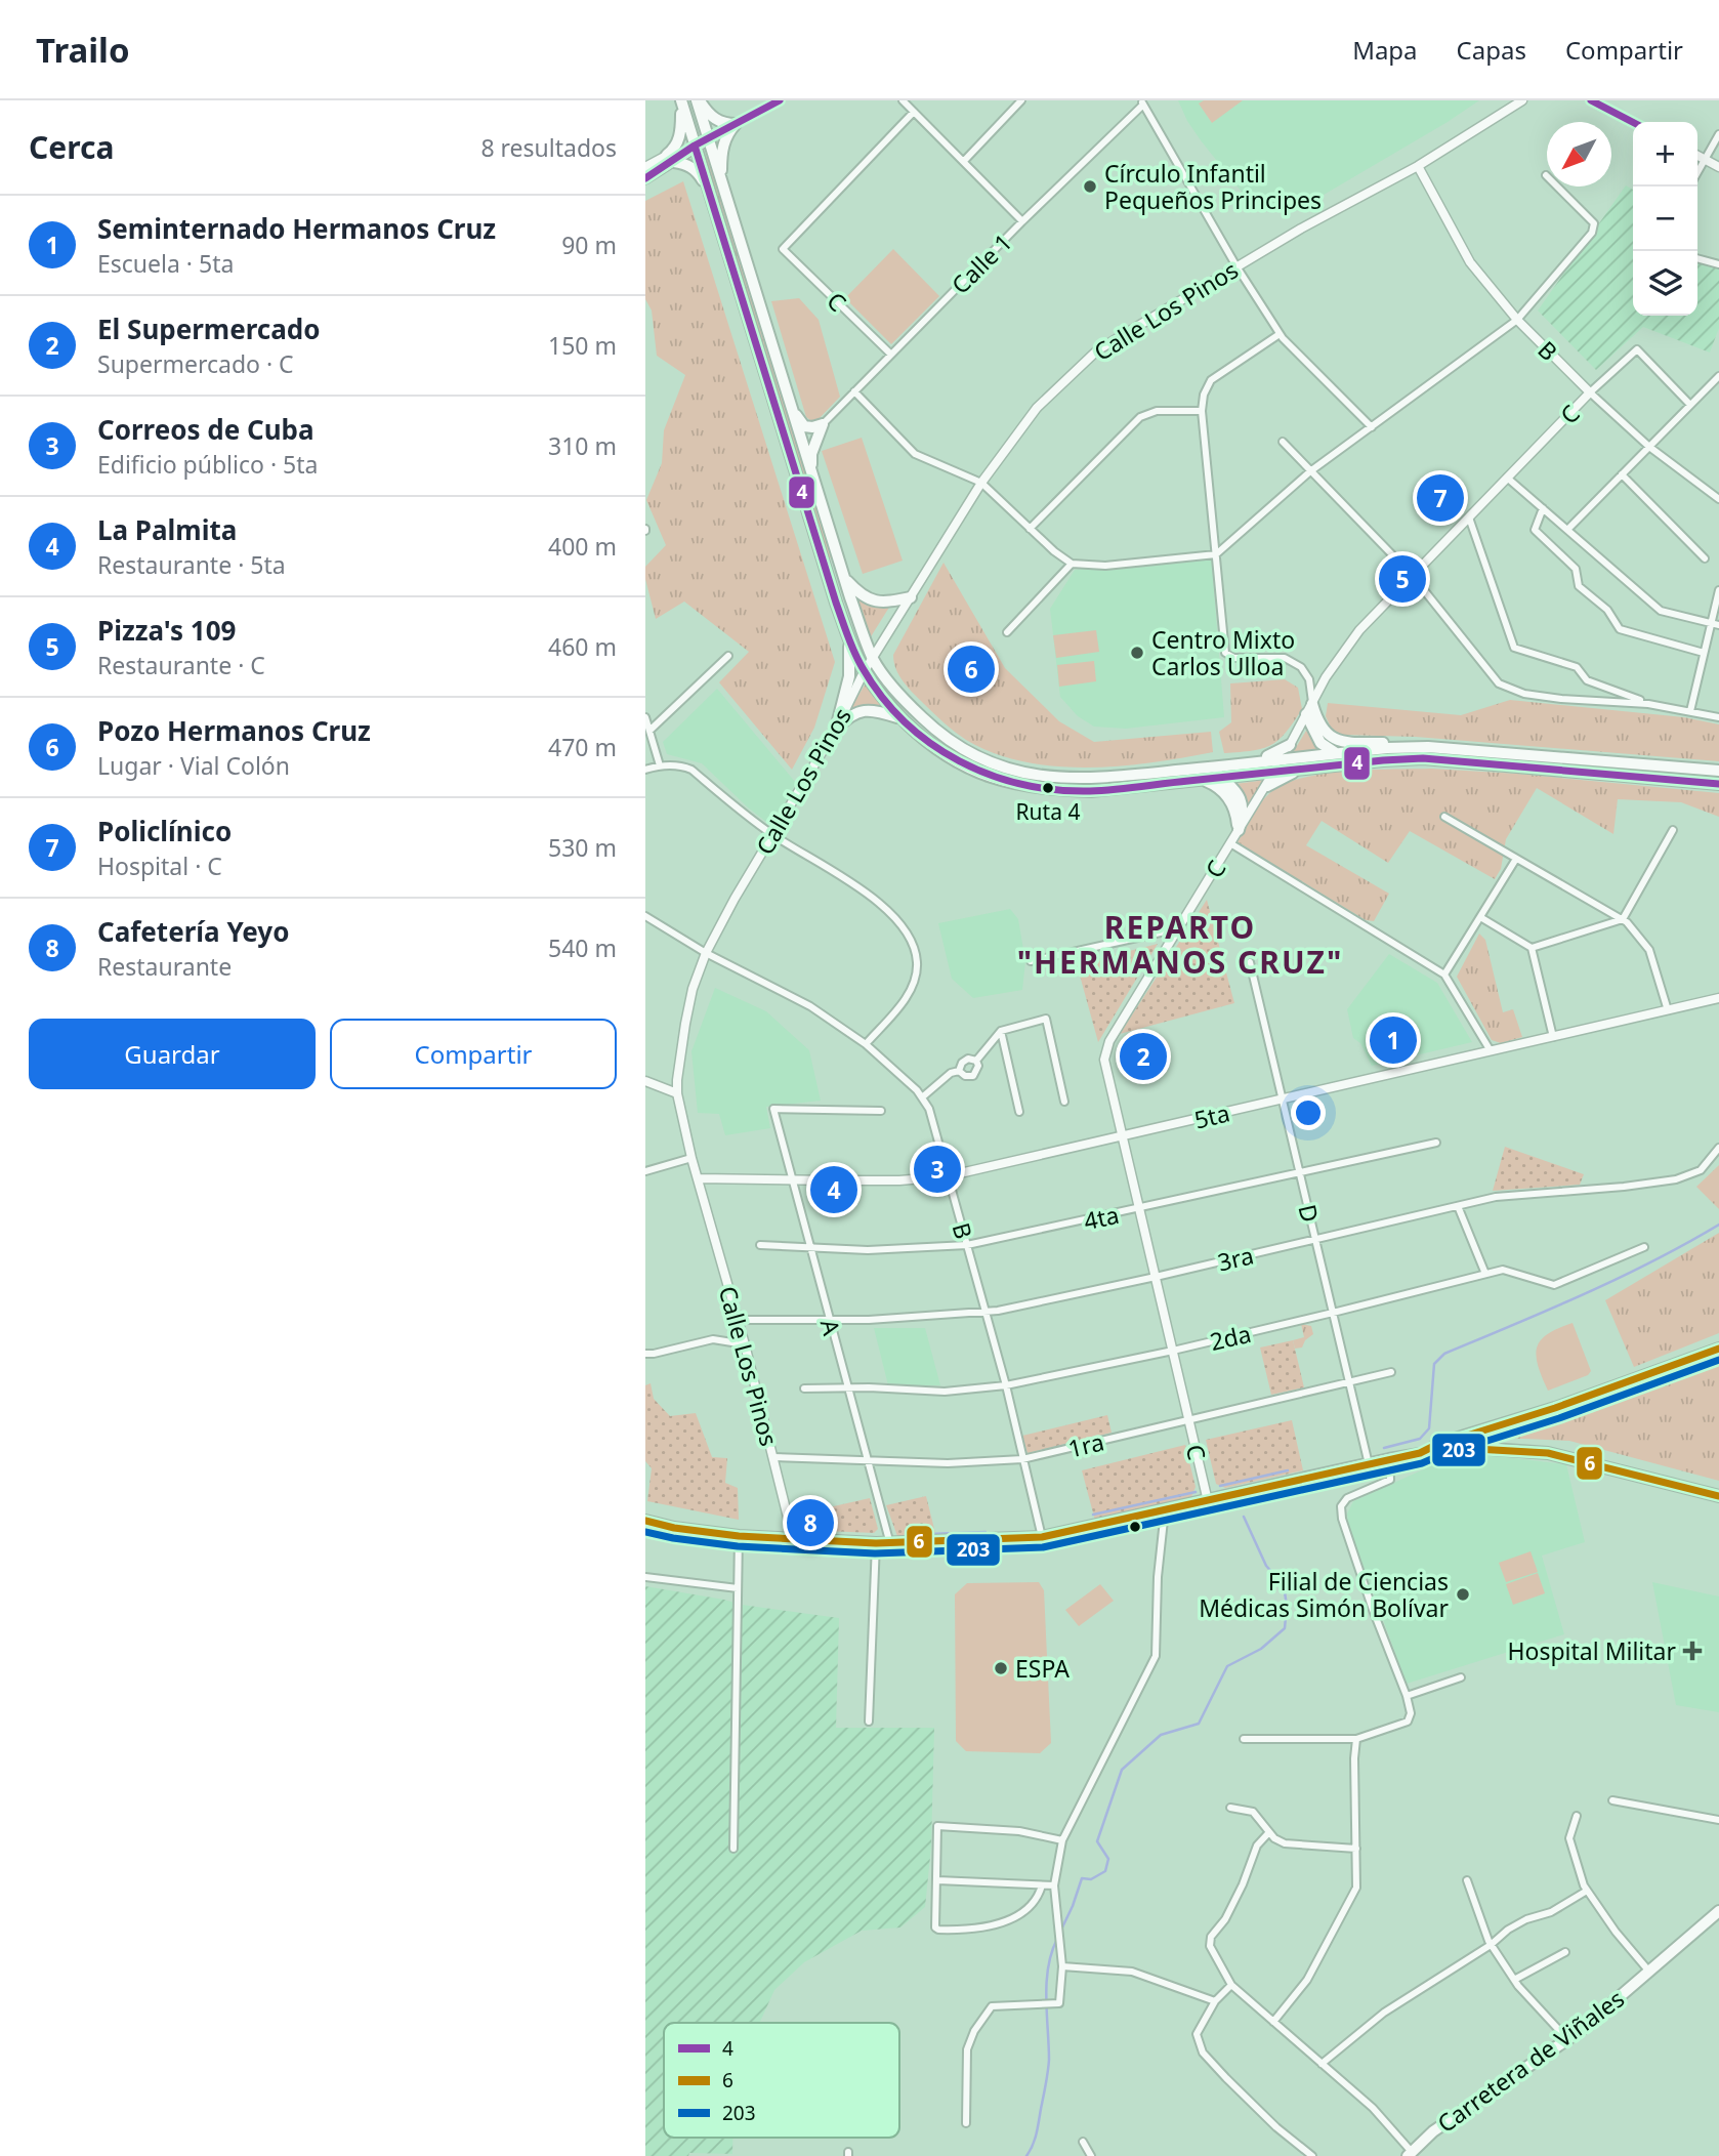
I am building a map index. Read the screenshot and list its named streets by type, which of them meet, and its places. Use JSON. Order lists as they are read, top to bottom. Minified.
{"streets":{"main road":["Carretera de Viñales"],"street":["Calle 1","C","Calle Los Pinos","B","5ta","D","4ta","3ra","A","2da","1ra"]},"crossings":[["Calle 1","C"],["C","B"],["C","5ta"],["C","4ta"],["C","3ra"],["C","2da"],["C","1ra"],["Calle Los Pinos","B"],["Calle Los Pinos","5ta"],["Calle Los Pinos","3ra"],["Calle Los Pinos","1ra"],["B","5ta"],["B","4ta"],["B","3ra"],["B","2da"],["B","1ra"],["5ta","D"],["5ta","A"],["D","4ta"],["D","3ra"],["D","2da"],["D","1ra"],["4ta","A"],["3ra","A"],["A","2da"],["A","1ra"]],"districts":["REPARTO \"HERMANOS CRUZ\""],"places":{"other":["Círculo Infantil Pequeños Principes","Centro Mixto Carlos Ulloa","Ruta 4","Filial de Ciencias Médicas Simón Bolívar","ESPA"],"health":["Hospital Militar"]},"lines":["transit line 4","transit line 6","transit line 203"],"legend":["4","6","203"],"north":"bottom left","page":{"header":"Trailo","nav":["Mapa","Capas","Compartir"],"heading":["Cerca","8 resultados"],"map_buttons":["+","−"],"list":[{"mark":"1","name":"Seminternado Hermanos Cruz","note":"Escuela · 5ta","value":"90 m"},{"mark":"2","name":"El Supermercado","note":"Supermercado · C","value":"150 m"},{"mark":"3","name":"Correos de Cuba","note":"Edificio público · 5ta","value":"310 m"},{"mark":"4","name":"La Palmita","note":"Restaurante · 5ta","value":"400 m"},{"mark":"5","name":"Pizza's 109","note":"Restaurante · C","value":"460 m"},{"mark":"6","name":"Pozo Hermanos Cruz","note":"Lugar · Vial Colón","value":"470 m"},{"mark":"7","name":"Policlínico","note":"Hospital · C","value":"530 m"},{"mark":"8","name":"Cafetería Yeyo","note":"Restaurante","value":"540 m"}],"pins":["7","5","6","1","2","3","4","8"],"buttons":["Guardar","Compartir"]}}
